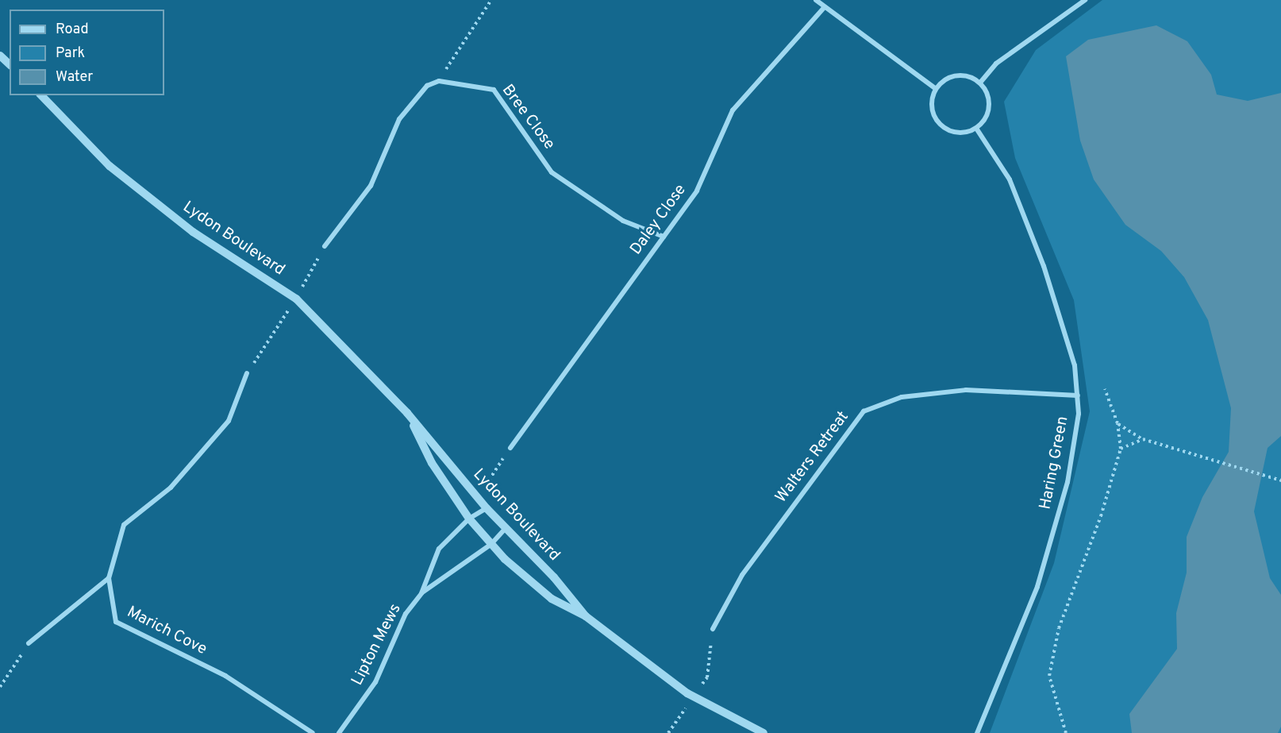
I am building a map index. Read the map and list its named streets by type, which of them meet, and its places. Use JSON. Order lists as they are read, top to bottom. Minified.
{"streets":{"street":["Bree Close","Daley Close","Lydon Boulevard","Walters Retreat","Haring Green","Marich Cove","Lipton Mews"]},"crossings":[["Bree Close","Daley Close"],["Lydon Boulevard","Lipton Mews"],["Walters Retreat","Haring Green"]],"legend":["Road","Park","Water"]}
